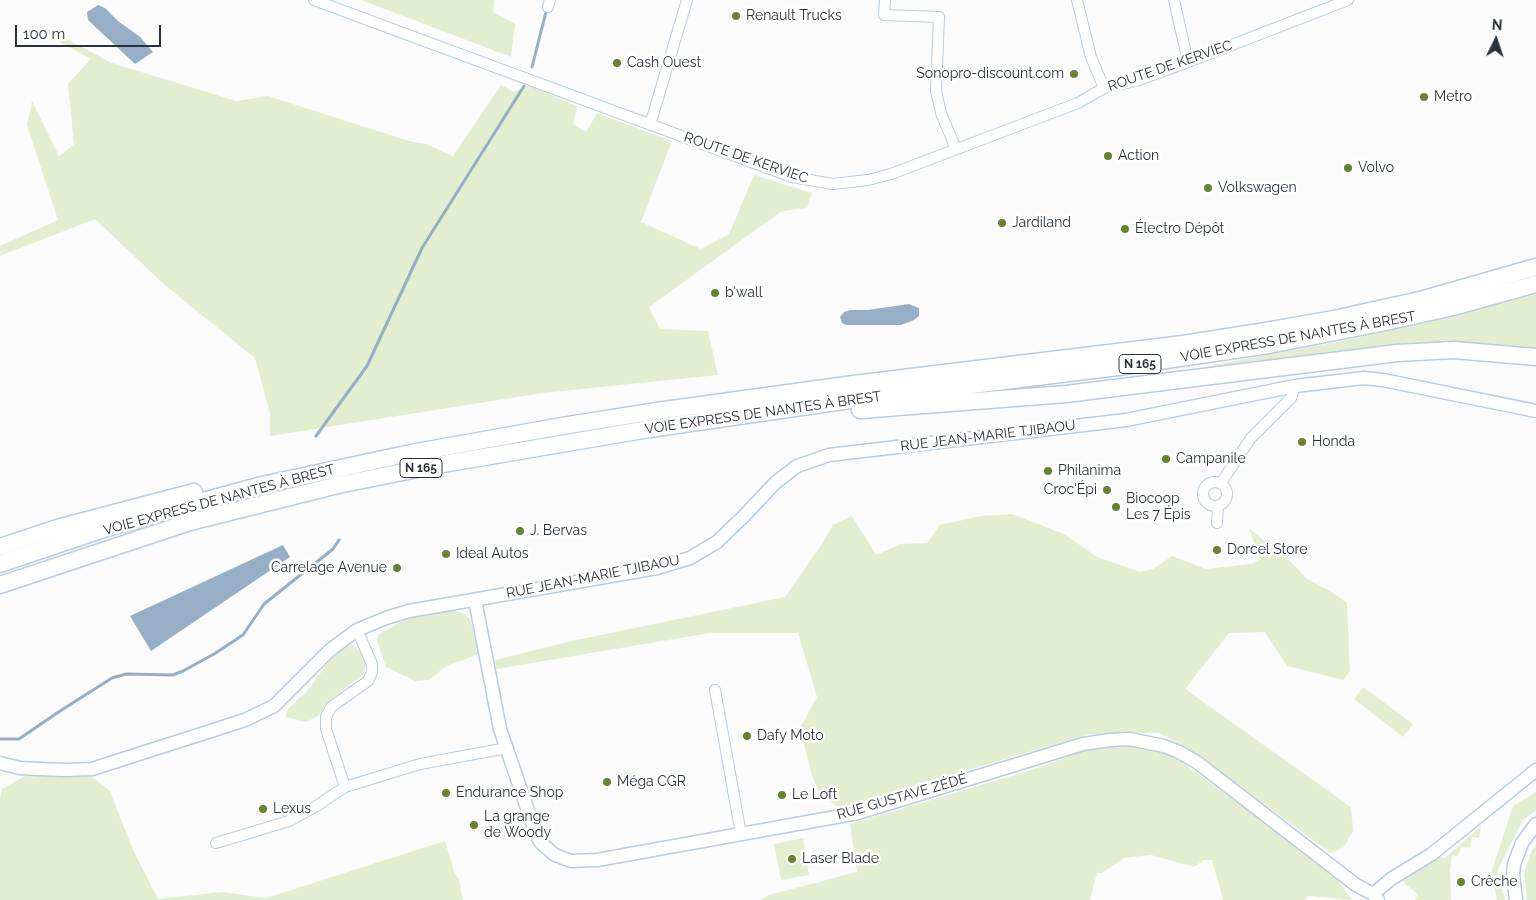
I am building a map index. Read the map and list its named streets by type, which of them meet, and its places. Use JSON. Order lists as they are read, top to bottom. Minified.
{"streets":{"highway":["VOIE EXPRESS DE NANTES À BREST","N 165"],"street":["ROUTE DE KERVIEC","RUE JEAN-MARIE TJIBAOU","RUE GUSTAVE ZÉDÉ"]},"crossings":[["VOIE EXPRESS DE NANTES À BREST","N 165"],["RUE JEAN-MARIE TJIBAOU","RUE GUSTAVE ZÉDÉ"]],"places":["Renault Trucks","Cash Ouest","Sonopro-discount.com","Metro","Action","Volvo","Volkswagen","Jardiland","Électro Dépôt","b'wall","Honda","Campanile","Philanima","Croc'Épi","Biocoop Les 7 Épis","J. Bervas","Dorcel Store","Ideal Autos","Carrelage Avenue","Dafy Moto","Méga CGR","Endurance Shop","Le Loft","Lexus","La grange de Woody","Laser Blade","Crêche"],"scale_bar":"100 m","north":"top"}
